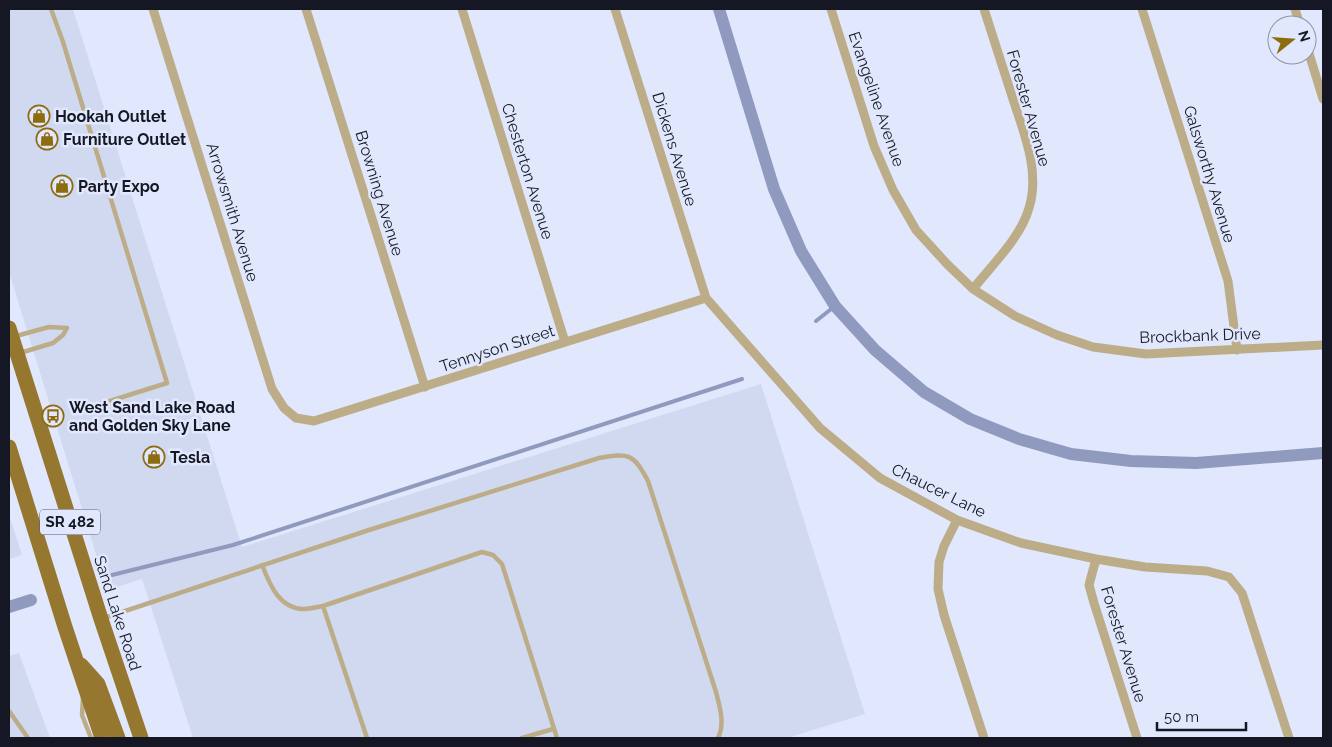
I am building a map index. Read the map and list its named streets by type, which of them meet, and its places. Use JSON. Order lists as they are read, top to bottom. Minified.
{"streets":{"main road":["SR 482","Sand Lake Road"],"street":["Evangeline Avenue","Forester Avenue","Dickens Avenue","Chesterton Avenue","Galsworthy Avenue","Browning Avenue","Arrowsmith Avenue","Brockbank Drive","Tennyson Street","Chaucer Lane"]},"crossings":[["Evangeline Avenue","Forester Avenue"],["Evangeline Avenue","Brockbank Drive"],["Forester Avenue","Brockbank Drive"],["Forester Avenue","Chaucer Lane"],["Dickens Avenue","Tennyson Street"],["Dickens Avenue","Chaucer Lane"],["Chesterton Avenue","Tennyson Street"],["Galsworthy Avenue","Brockbank Drive"],["Browning Avenue","Tennyson Street"],["Arrowsmith Avenue","Tennyson Street"],["Tennyson Street","Chaucer Lane"]],"places":{"shop":["Hookah Outlet","Furniture Outlet","Party Expo","Tesla"],"bus stop":["West Sand Lake Road and Golden Sky Lane"]},"scale_bar":"50 m","north":"right"}
